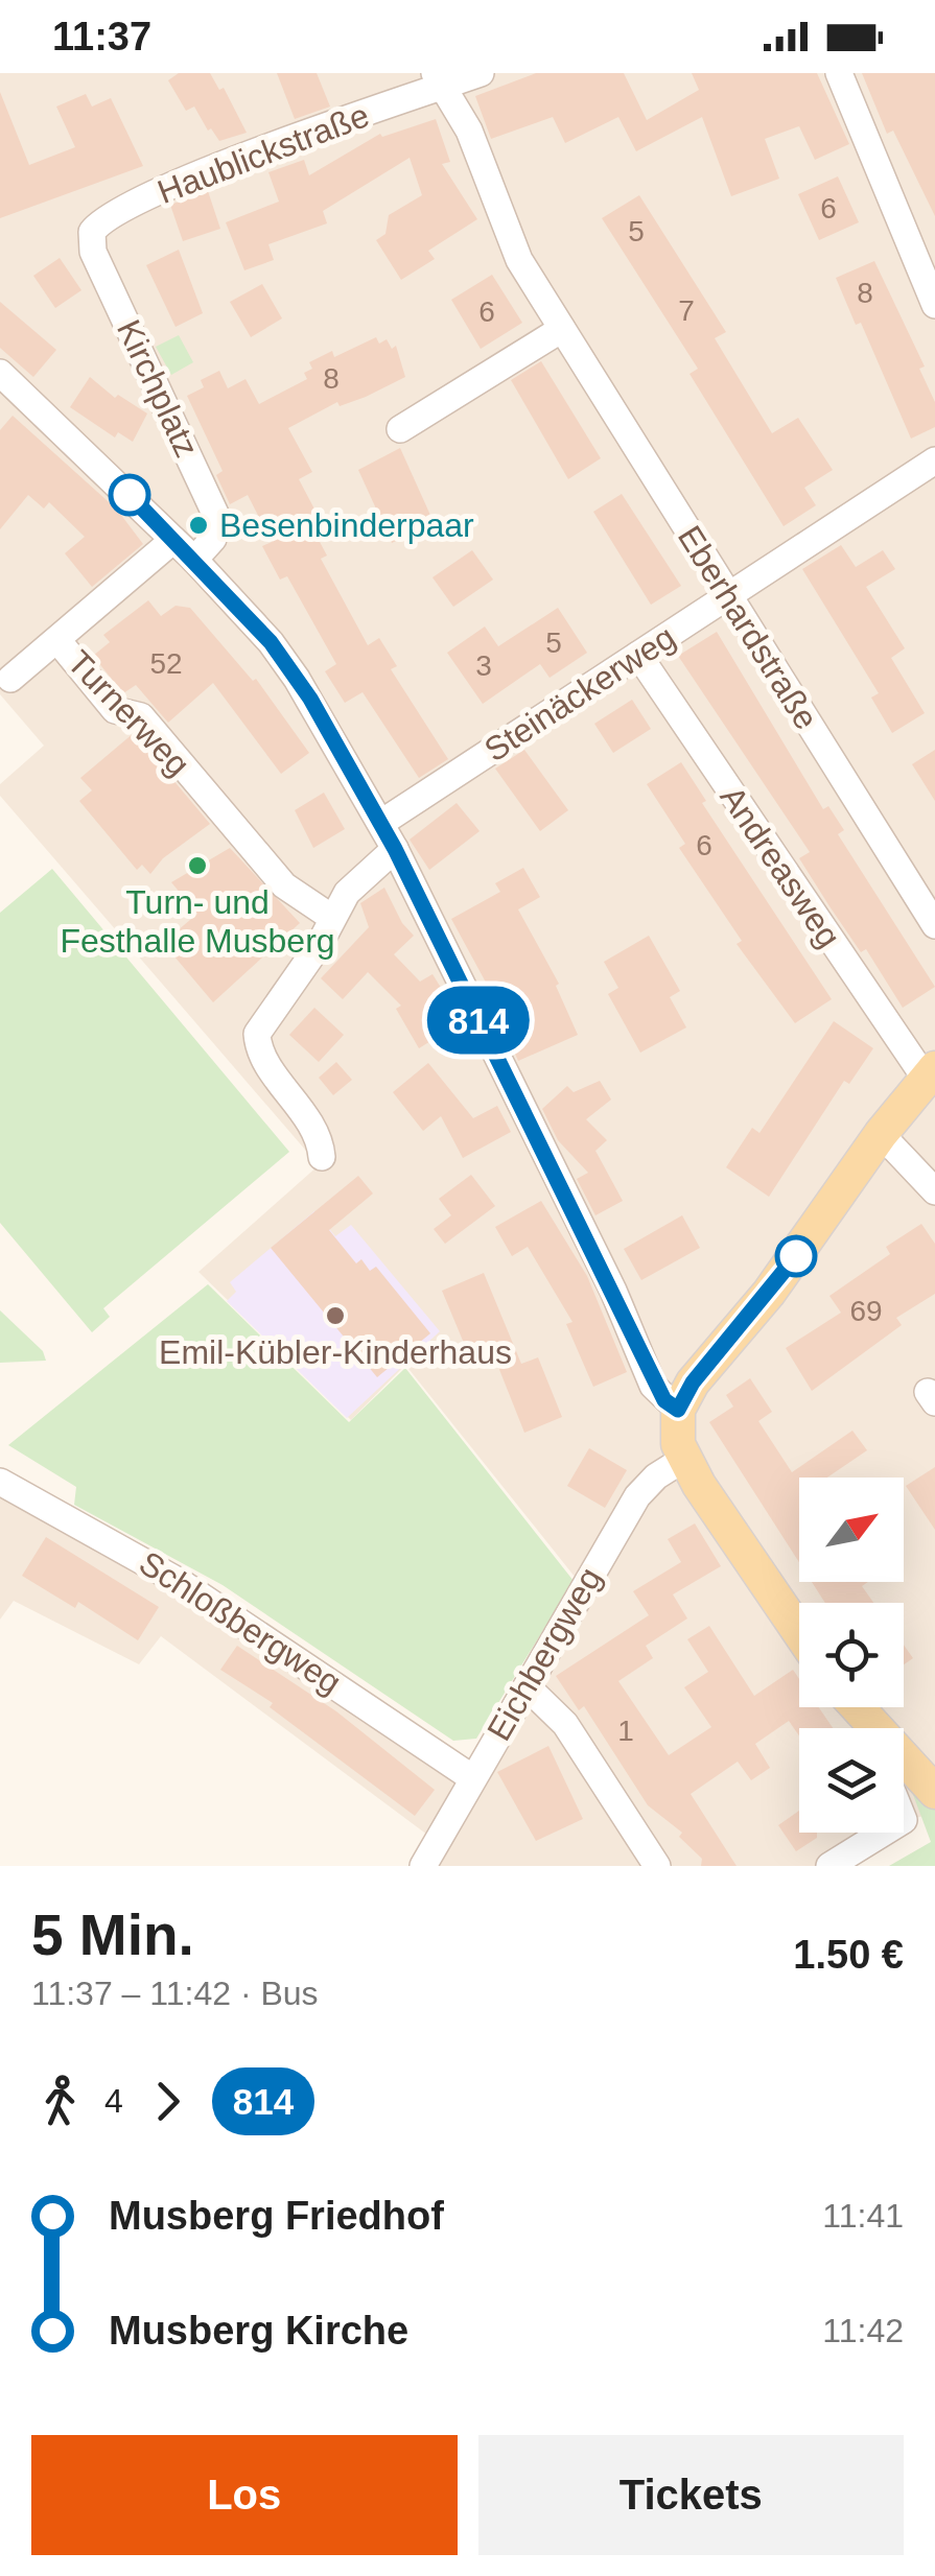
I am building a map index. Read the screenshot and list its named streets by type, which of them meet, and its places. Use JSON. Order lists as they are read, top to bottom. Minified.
{"streets":{"street":["Haublickstraße","Kirchplatz","Eberhardstraße","Steinäckerweg","Turnerweg","Andreasweg","Schloßbergweg","Eichbergweg"]},"crossings":[["Haublickstraße","Kirchplatz"],["Haublickstraße","Eberhardstraße"],["Eberhardstraße","Steinäckerweg"],["Steinäckerweg","Andreasweg"],["Schloßbergweg","Eichbergweg"]],"places":["Besenbinderpaar","Turn- und Festhalle Musberg","Emil-Kübler-Kinderhaus"],"lines":["bus line 814"],"house_numbers":["6","5","8","7","6","8","5","52","3","6","69","1"],"north":"top right","page":{"status":"11:37","on_map":"814","heading":["5 Min.","11:37 – 11:42 · Bus","1.50 €"],"legs":["4","814"],"list":[{"name":"Musberg Friedhof","value":"11:41"},{"name":"Musberg Kirche","value":"11:42"}],"buttons":["Los","Tickets"]}}
